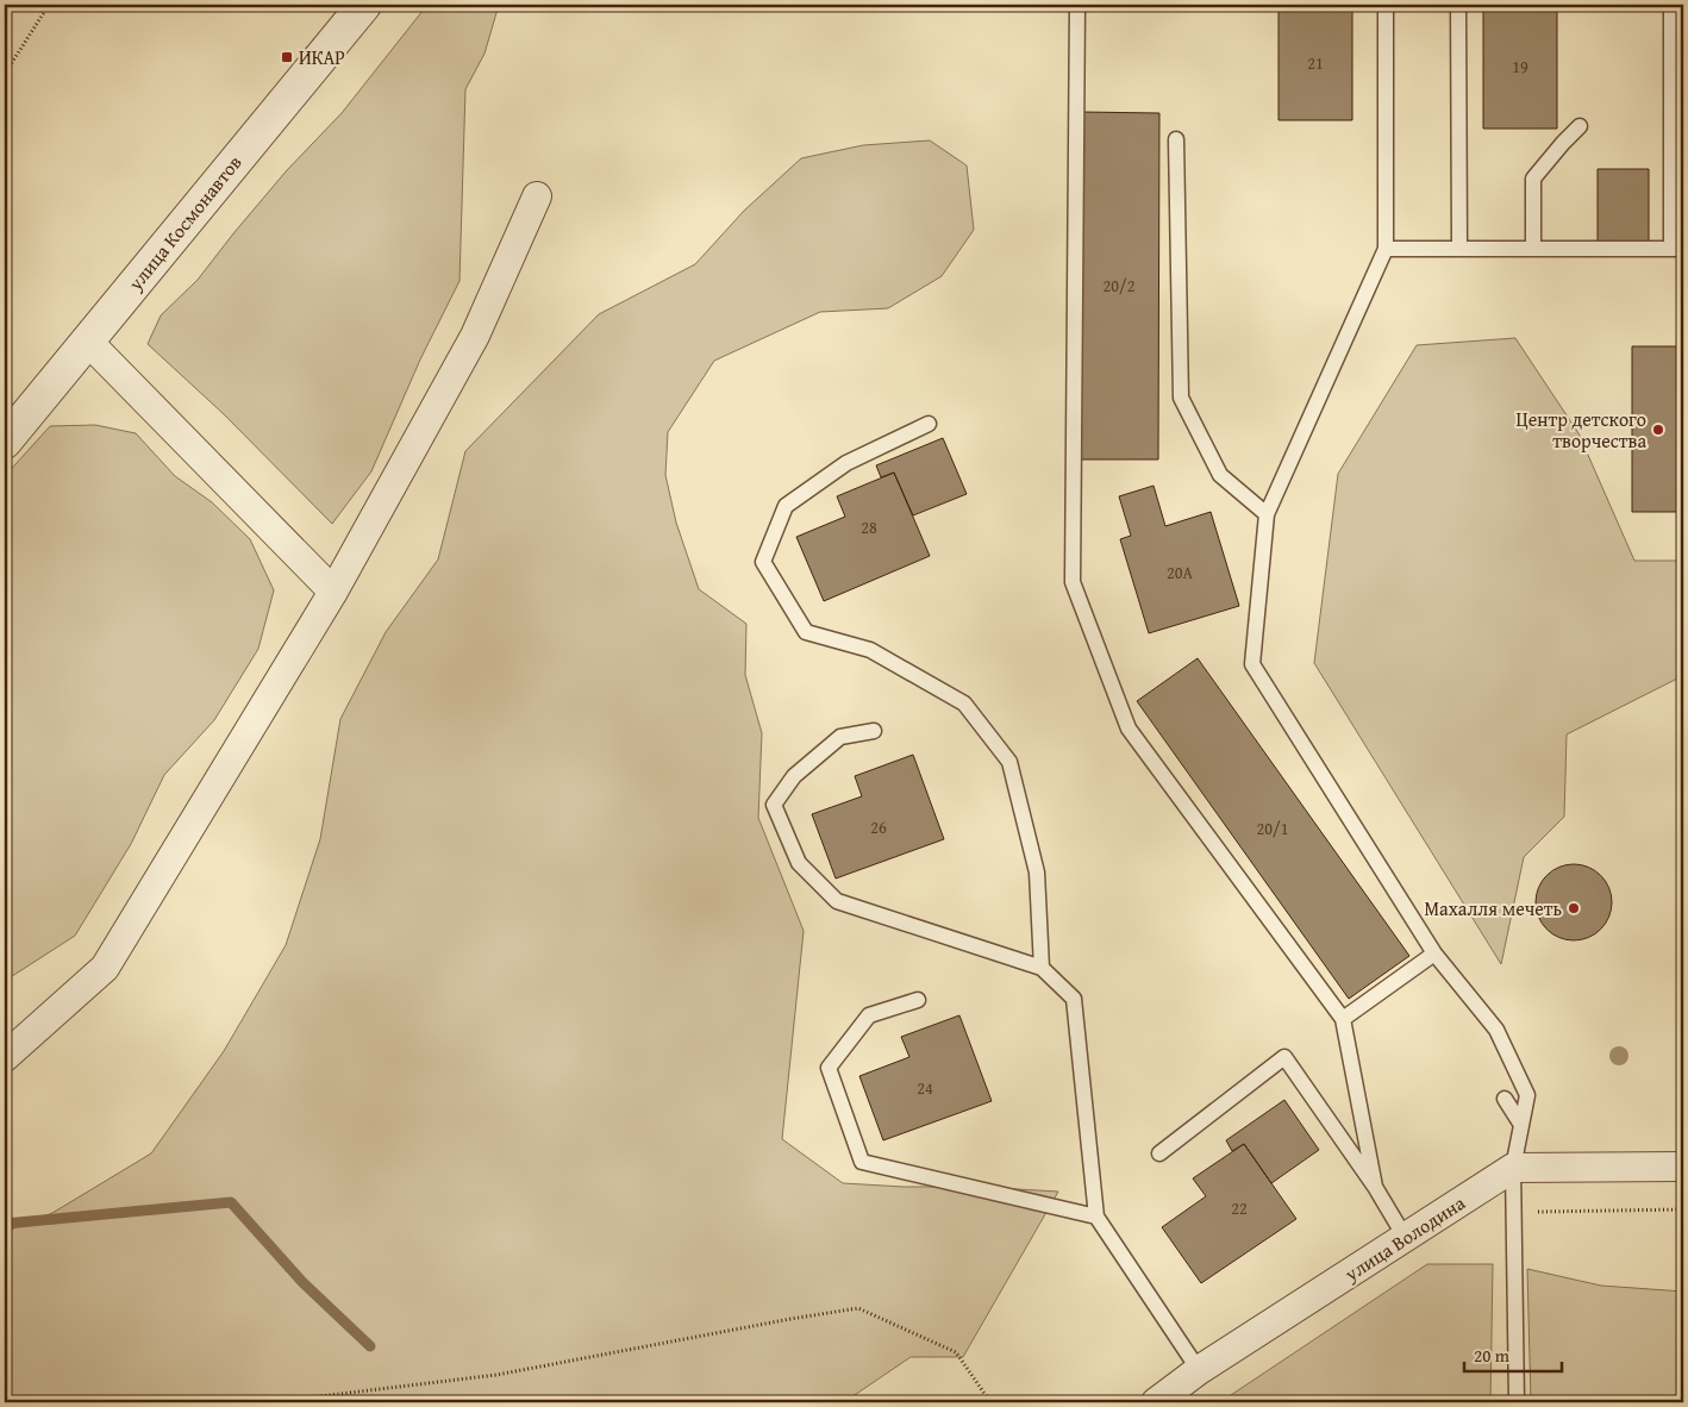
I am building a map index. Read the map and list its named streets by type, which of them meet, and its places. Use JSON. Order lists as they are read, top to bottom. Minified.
{"streets":{"street":["улица Космонавтов","улица Володина"]},"places":{"transit":["ИКАР"],"other":["Центр детского творчества","Махалля мечеть"]},"house_numbers":["21","19","20/2","28","20А","26","20/1","24","22"],"scale_bar":"20 m"}
